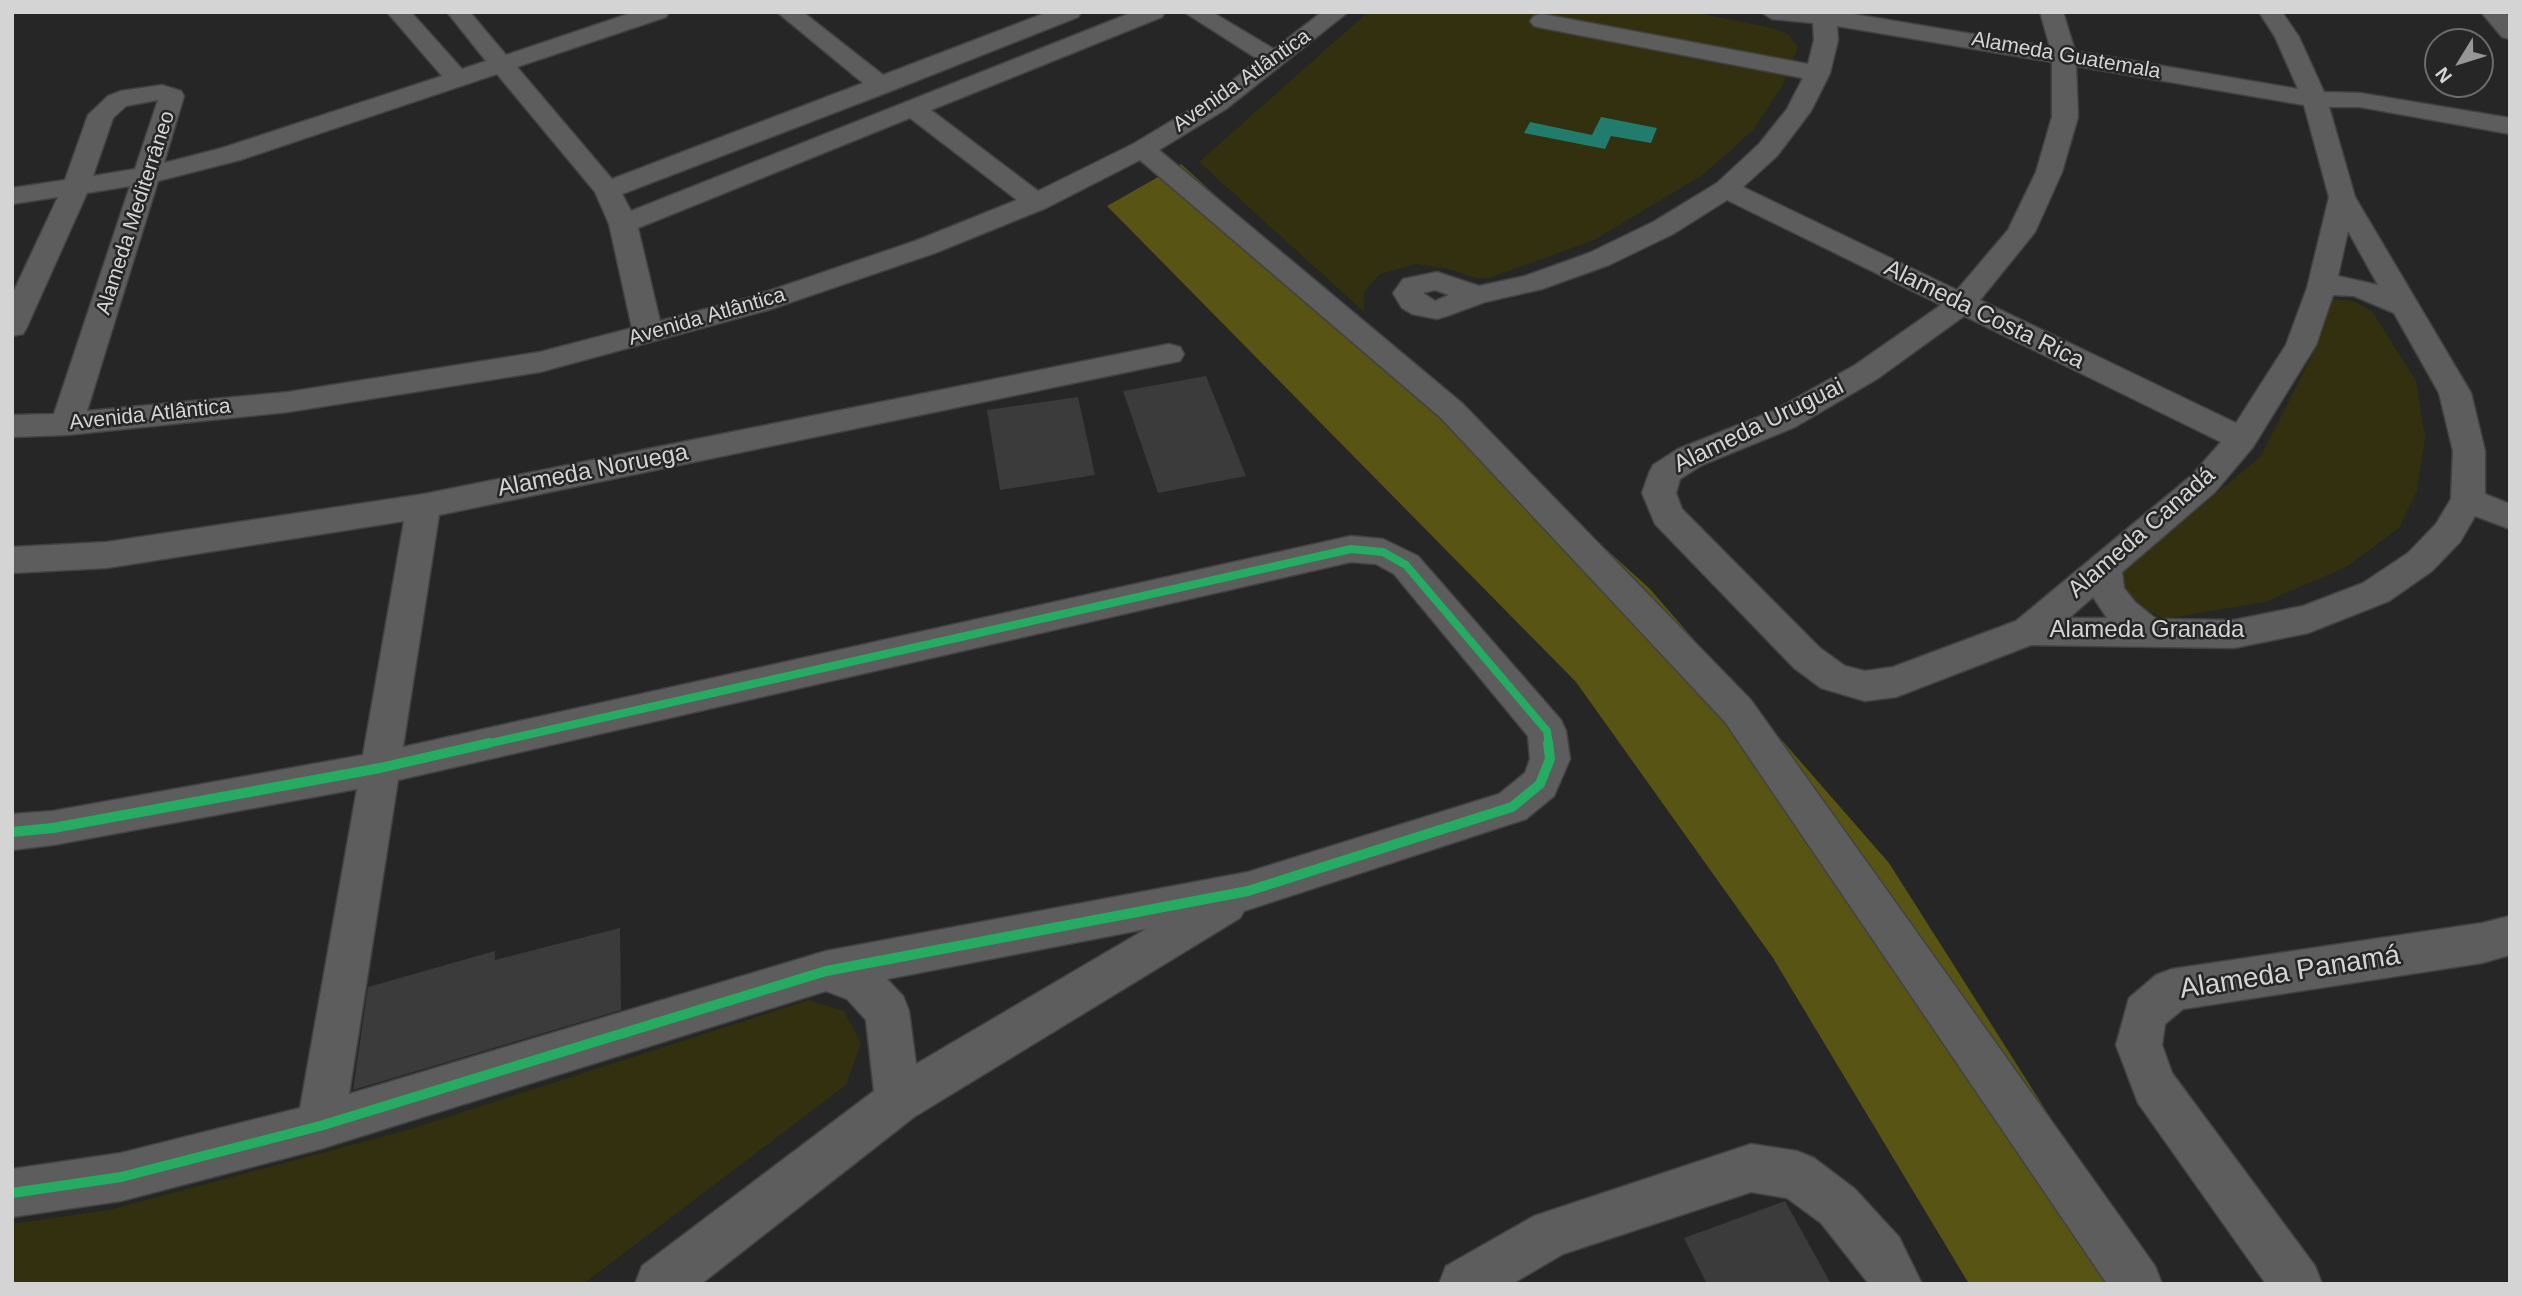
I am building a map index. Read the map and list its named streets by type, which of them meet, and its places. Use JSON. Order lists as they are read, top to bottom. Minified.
{"streets":{"street":["Alameda Guatemala","Avenida Atlântica","Alameda Mediterrâneo","Alameda Costa Rica","Alameda Uruguai","Alameda Noruega","Alameda Canadá","Alameda Granada","Alameda Panamá"]},"crossings":[["Alameda Guatemala","Alameda Uruguai"],["Avenida Atlântica","Alameda Mediterrâneo"],["Alameda Costa Rica","Alameda Uruguai"],["Alameda Costa Rica","Alameda Canadá"],["Alameda Uruguai","Alameda Granada"],["Alameda Canadá","Alameda Granada"]],"north":"bottom left"}
